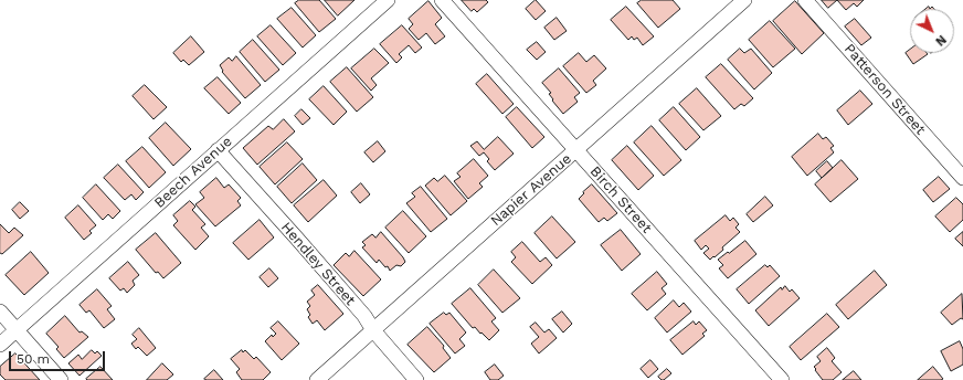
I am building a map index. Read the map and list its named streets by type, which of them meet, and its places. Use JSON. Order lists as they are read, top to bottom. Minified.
{"streets":{"street":["Patterson Street","Beech Avenue","Napier Avenue","Birch Street","Hendley Street"]},"crossings":[["Beech Avenue","Hendley Street"],["Napier Avenue","Birch Street"],["Napier Avenue","Hendley Street"]],"scale_bar":"50 m","north":"bottom right"}
